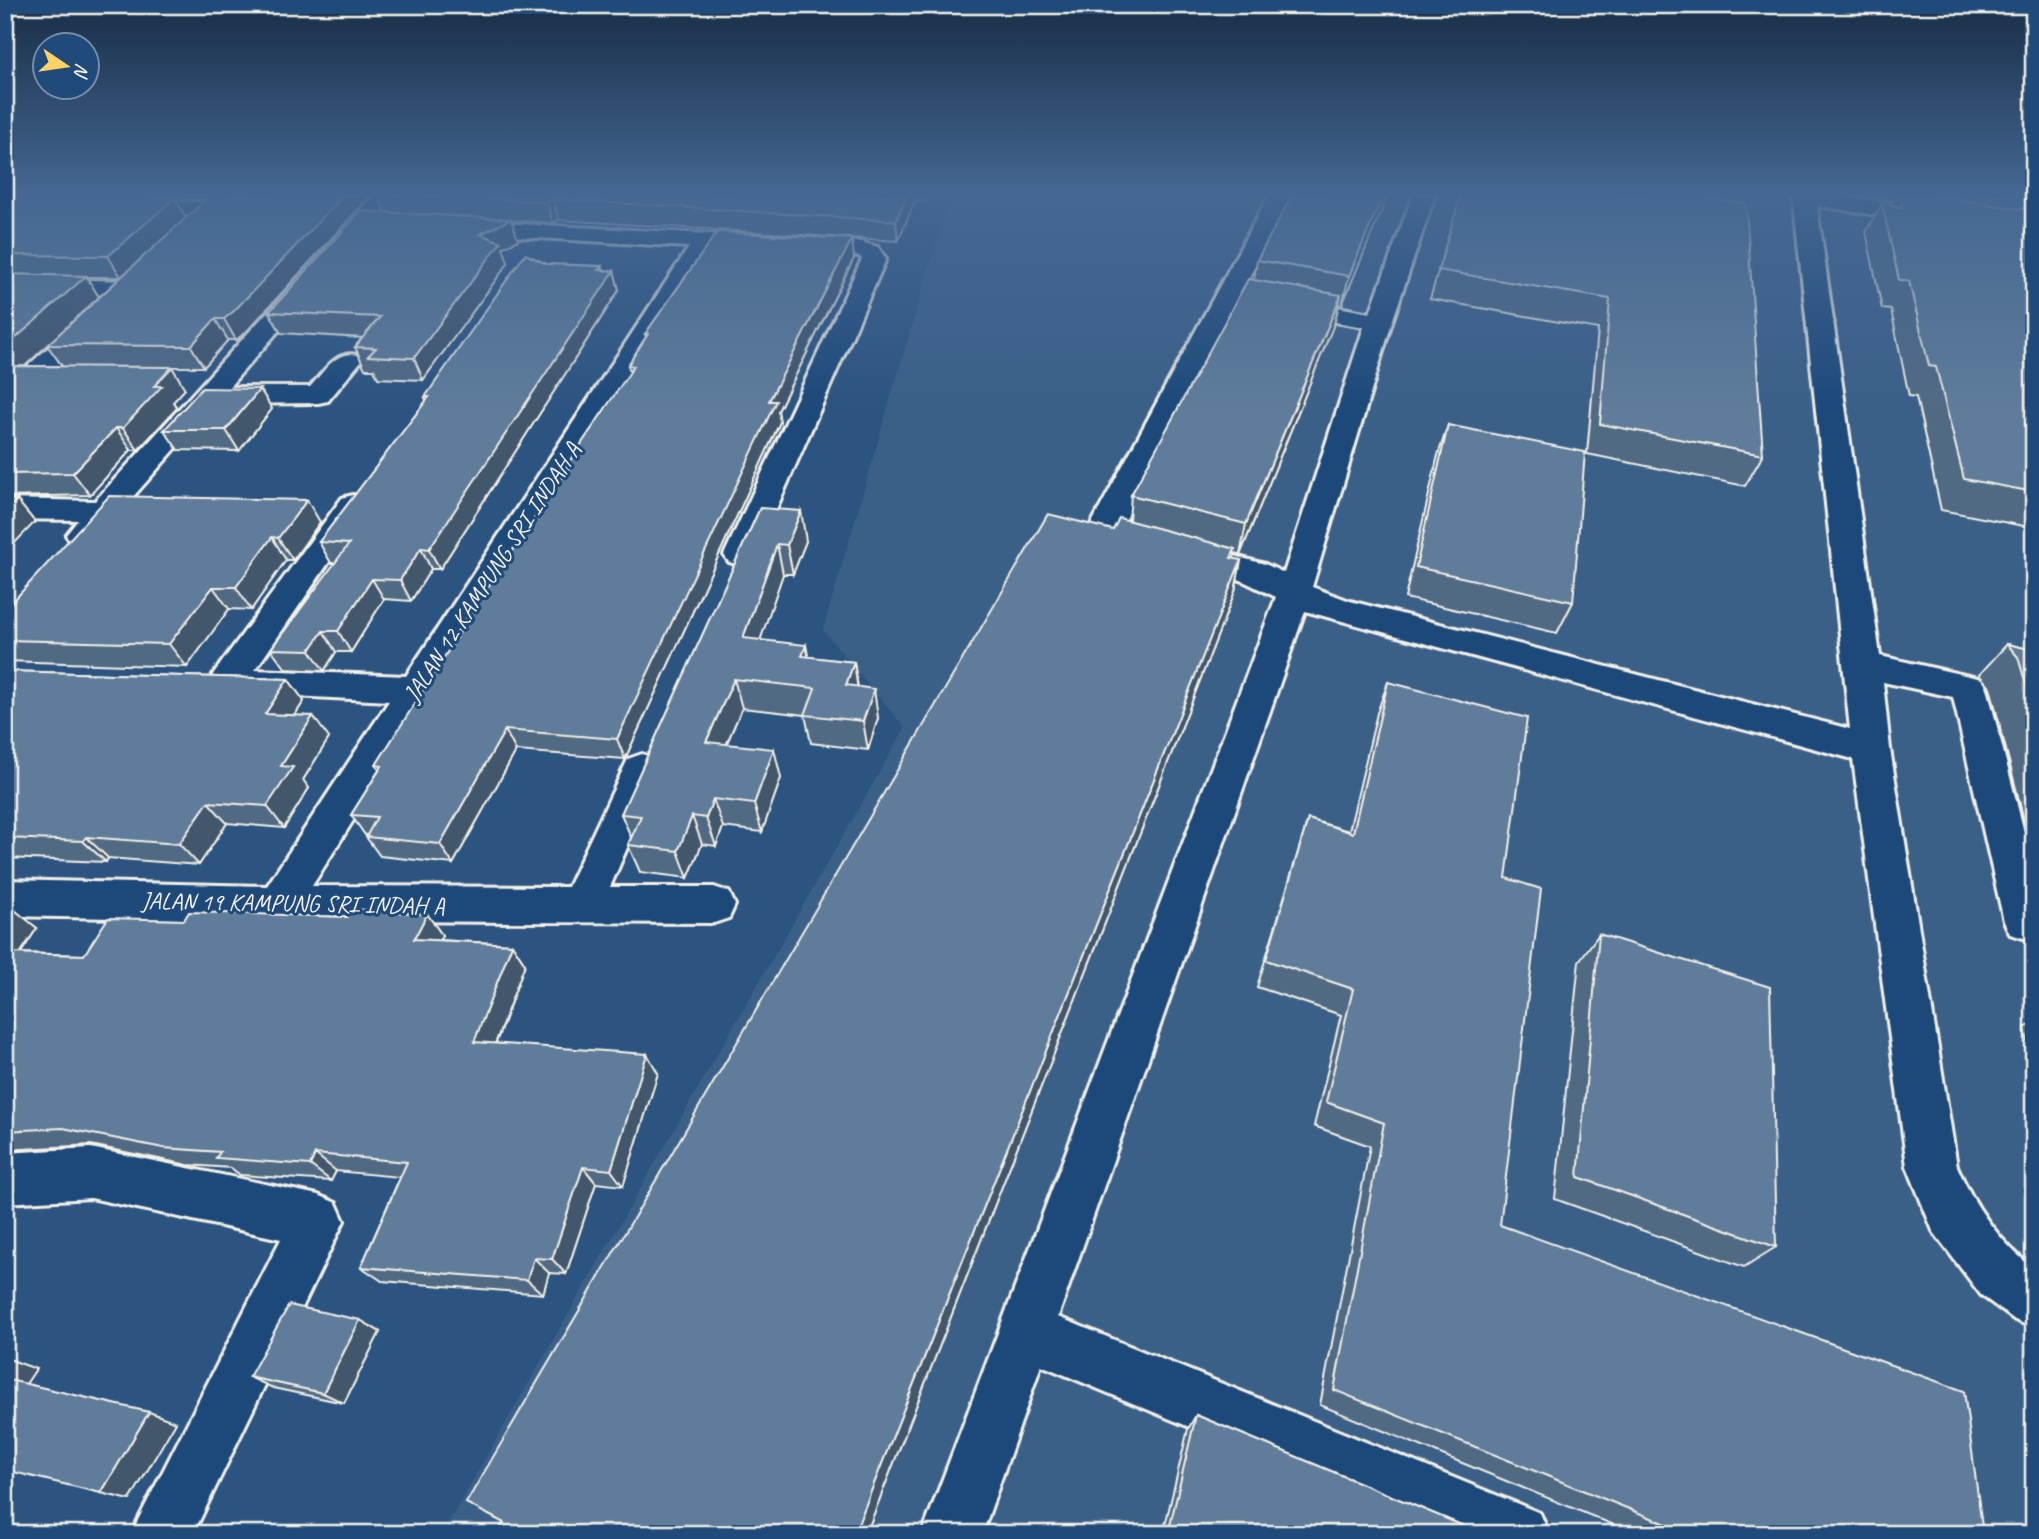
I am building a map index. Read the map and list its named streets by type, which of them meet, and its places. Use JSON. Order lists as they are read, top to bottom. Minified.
{"streets":{"street":["JALAN 12 KAMPUNG SRI INDAH A","JALAN 19 KAMPUNG SRI INDAH A"]},"crossings":[["JALAN 12 KAMPUNG SRI INDAH A","JALAN 19 KAMPUNG SRI INDAH A"]],"north":"right"}
